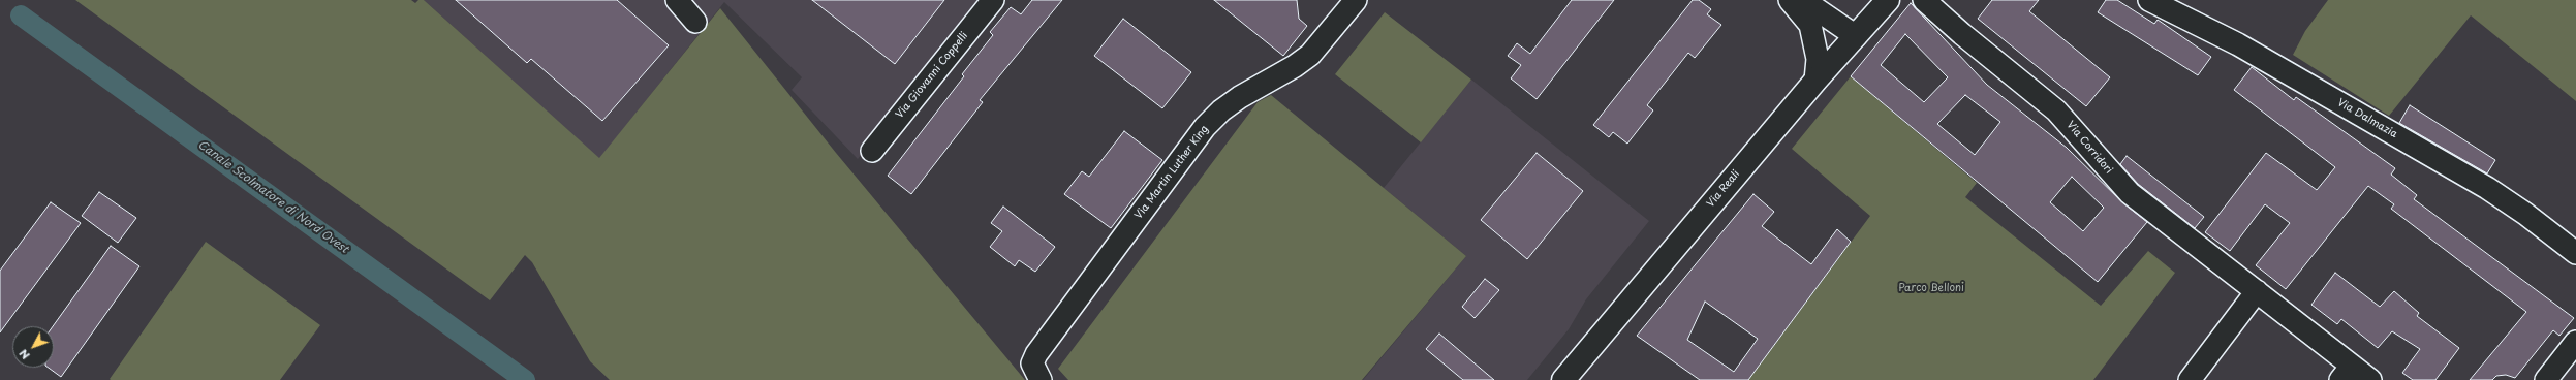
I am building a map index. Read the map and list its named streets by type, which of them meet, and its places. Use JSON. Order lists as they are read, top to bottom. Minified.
{"streets":{"main road":["Via Reali"],"street":["Via Giovanni Coppelli","Via Dalmazia","Via Corridori","Via Martin Luther King"]},"water":["Canale Scolmatore di Nord Ovest"],"parks":["Parco Belloni"],"north":"bottom left"}
